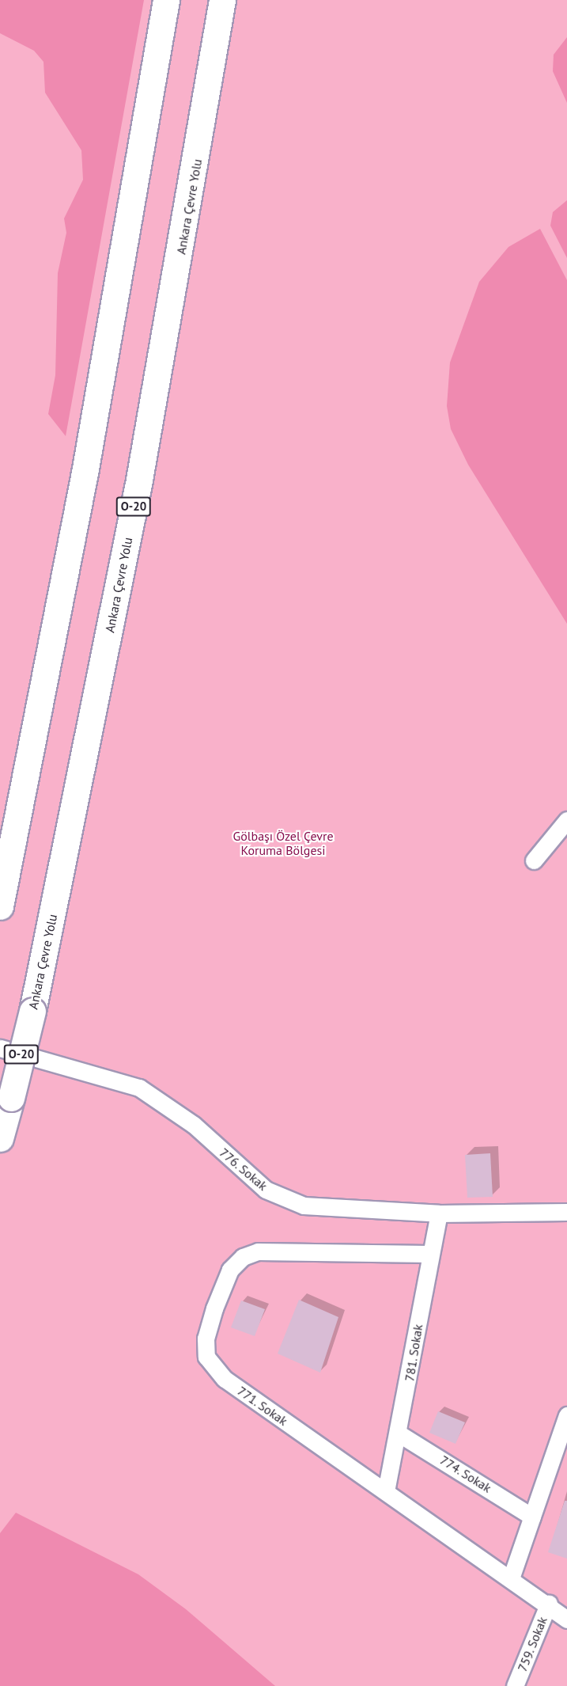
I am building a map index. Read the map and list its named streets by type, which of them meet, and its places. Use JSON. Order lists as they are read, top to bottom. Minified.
{"streets":{"highway":["Ankara Çevre Yolu","O-20"],"street":["776. Sokak","781. Sokak","771. Sokak","774. Sokak","759. Sokak"]},"crossings":[["776. Sokak","781. Sokak"],["781. Sokak","771. Sokak"],["781. Sokak","774. Sokak"],["771. Sokak","759. Sokak"]],"parks":["Gölbaşı Özel Çevre Koruma Bölgesi"]}
